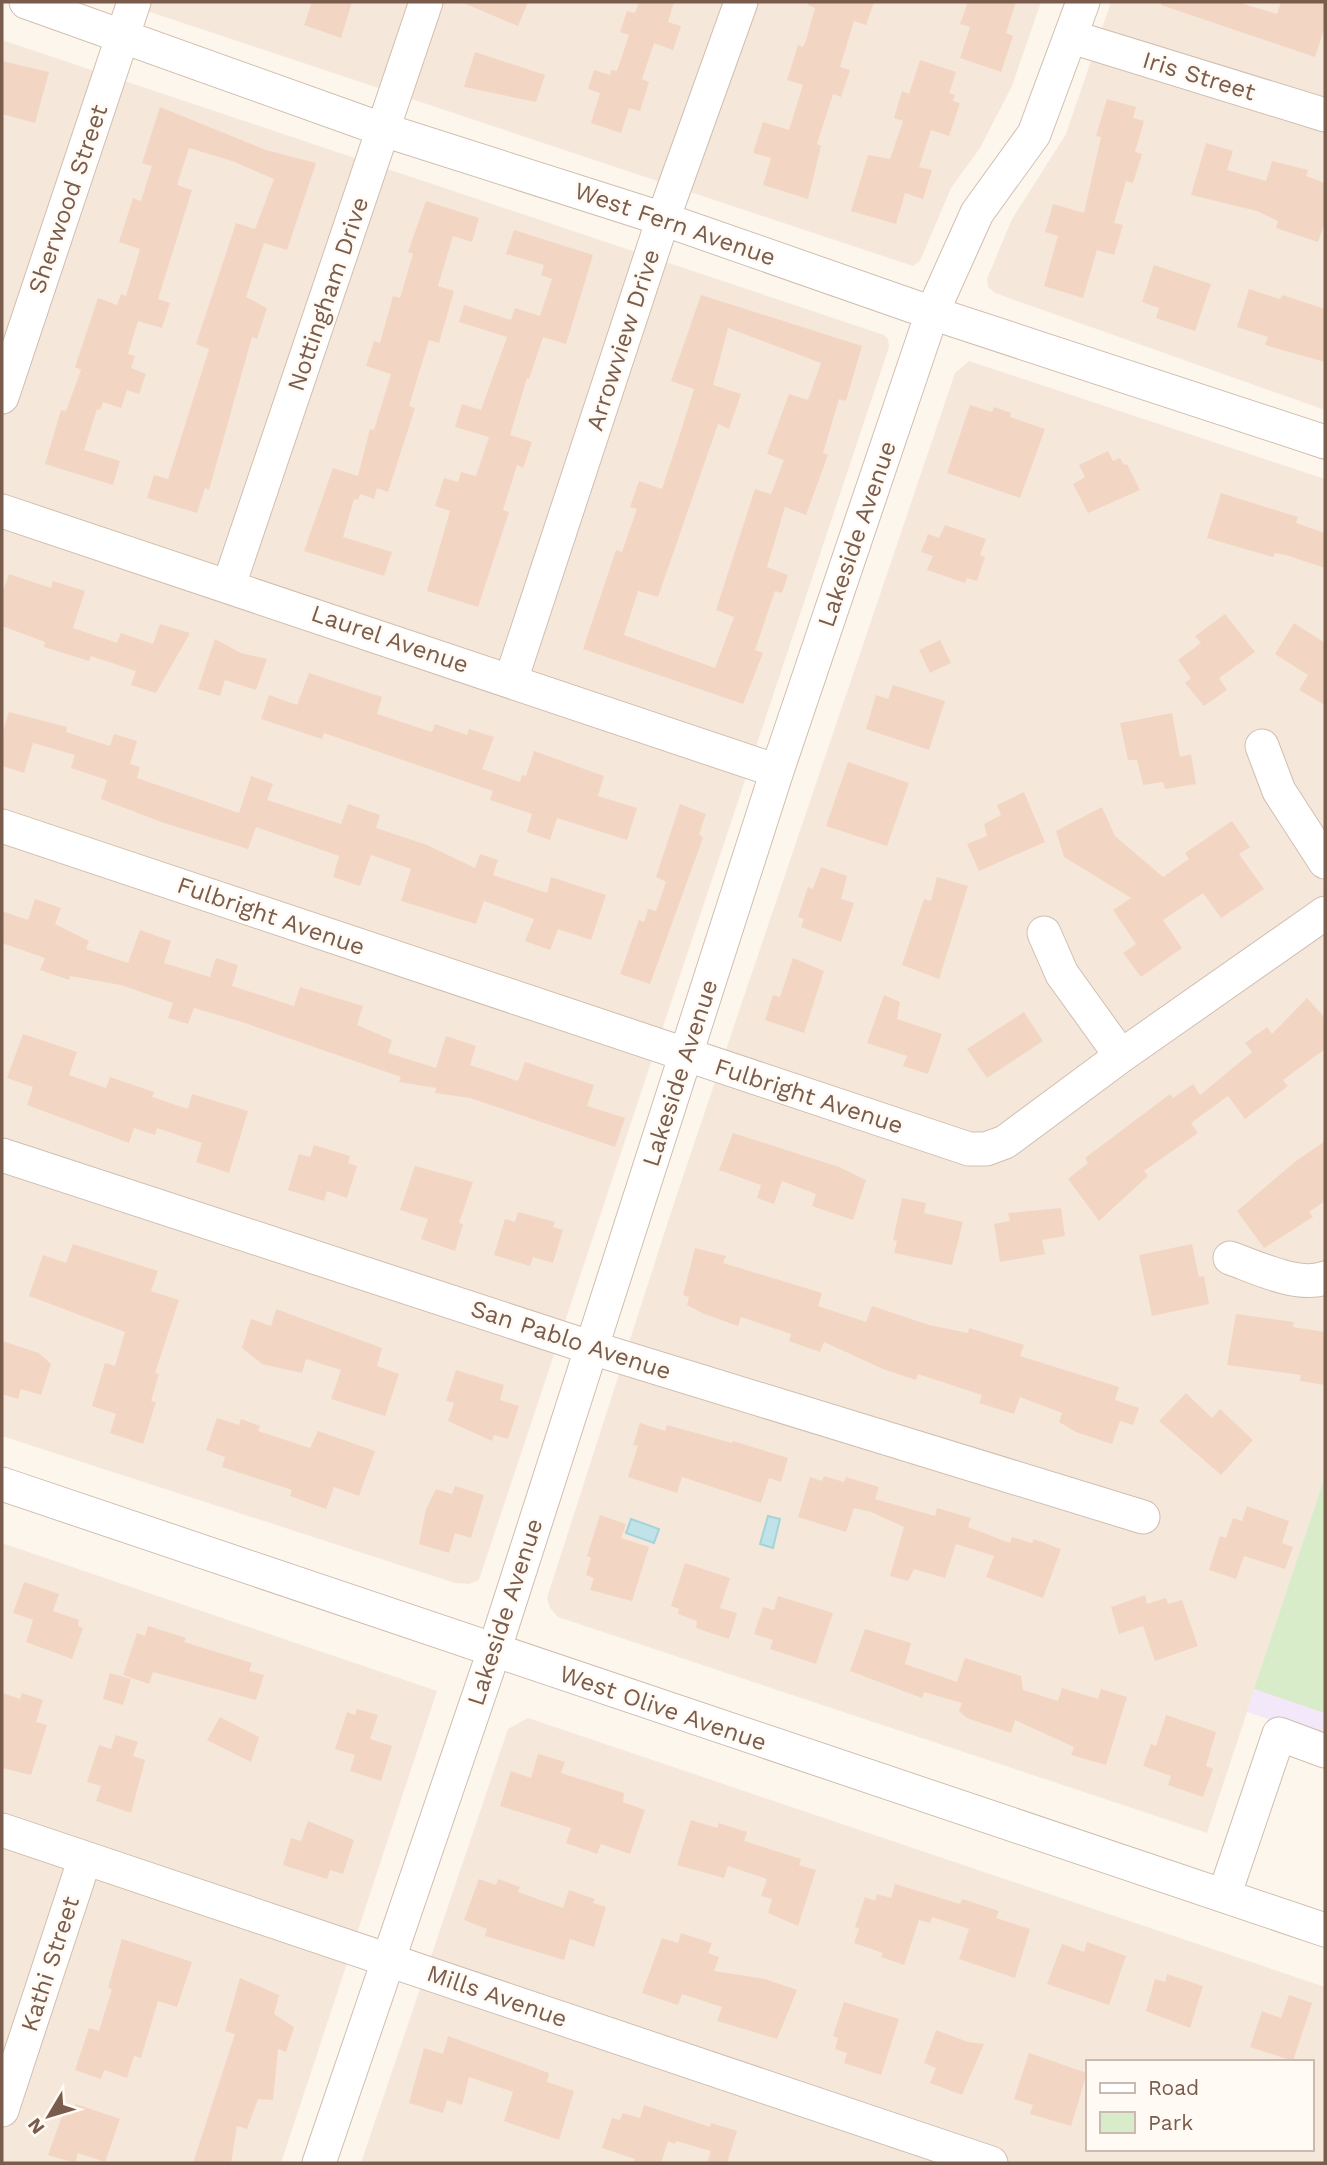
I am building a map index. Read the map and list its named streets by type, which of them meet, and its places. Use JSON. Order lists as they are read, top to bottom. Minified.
{"streets":{"street":["Iris Street","Sherwood Street","West Fern Avenue","Nottingham Drive","Arrowview Drive","Lakeside Avenue","Laurel Avenue","Fulbright Avenue","San Pablo Avenue","West Olive Avenue","Kathi Street","Mills Avenue"]},"crossings":[["Iris Street","Lakeside Avenue"],["Sherwood Street","West Fern Avenue"],["West Fern Avenue","Nottingham Drive"],["West Fern Avenue","Arrowview Drive"],["West Fern Avenue","Lakeside Avenue"],["Nottingham Drive","Laurel Avenue"],["Arrowview Drive","Laurel Avenue"],["Lakeside Avenue","Laurel Avenue"],["Lakeside Avenue","Fulbright Avenue"],["Lakeside Avenue","San Pablo Avenue"],["Lakeside Avenue","West Olive Avenue"],["Lakeside Avenue","Mills Avenue"],["Kathi Street","Mills Avenue"]],"legend":["Road","Park"],"north":"bottom left"}
